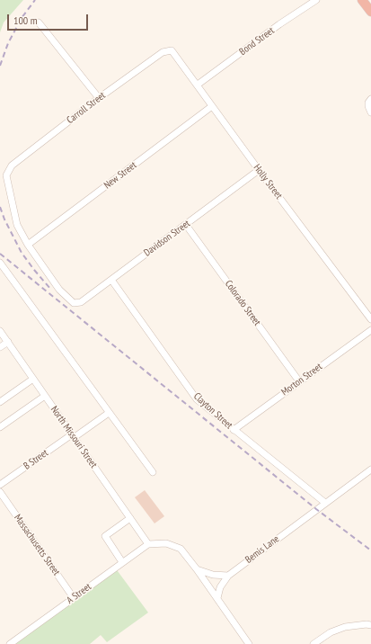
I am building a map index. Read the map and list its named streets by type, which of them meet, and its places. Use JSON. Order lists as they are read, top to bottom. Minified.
{"streets":{"street":["Bond Street","Carroll Street","New Street","Holly Street","Davidson Street","Colorado Street","Morton Street","Clayton Street","North Missouri Street","B Street","Massachusetts Street","Bemis Lane","A Street"]},"crossings":[["Bond Street","Holly Street"],["Carroll Street","New Street"],["Carroll Street","Holly Street"],["Carroll Street","Davidson Street"],["New Street","Holly Street"],["New Street","Davidson Street"],["Holly Street","Davidson Street"],["Davidson Street","Colorado Street"],["Davidson Street","Clayton Street"],["Colorado Street","Morton Street"],["Morton Street","Clayton Street"],["Clayton Street","Bemis Lane"],["North Missouri Street","B Street"],["North Missouri Street","A Street"],["Massachusetts Street","A Street"]],"scale_bar":"100 m"}
